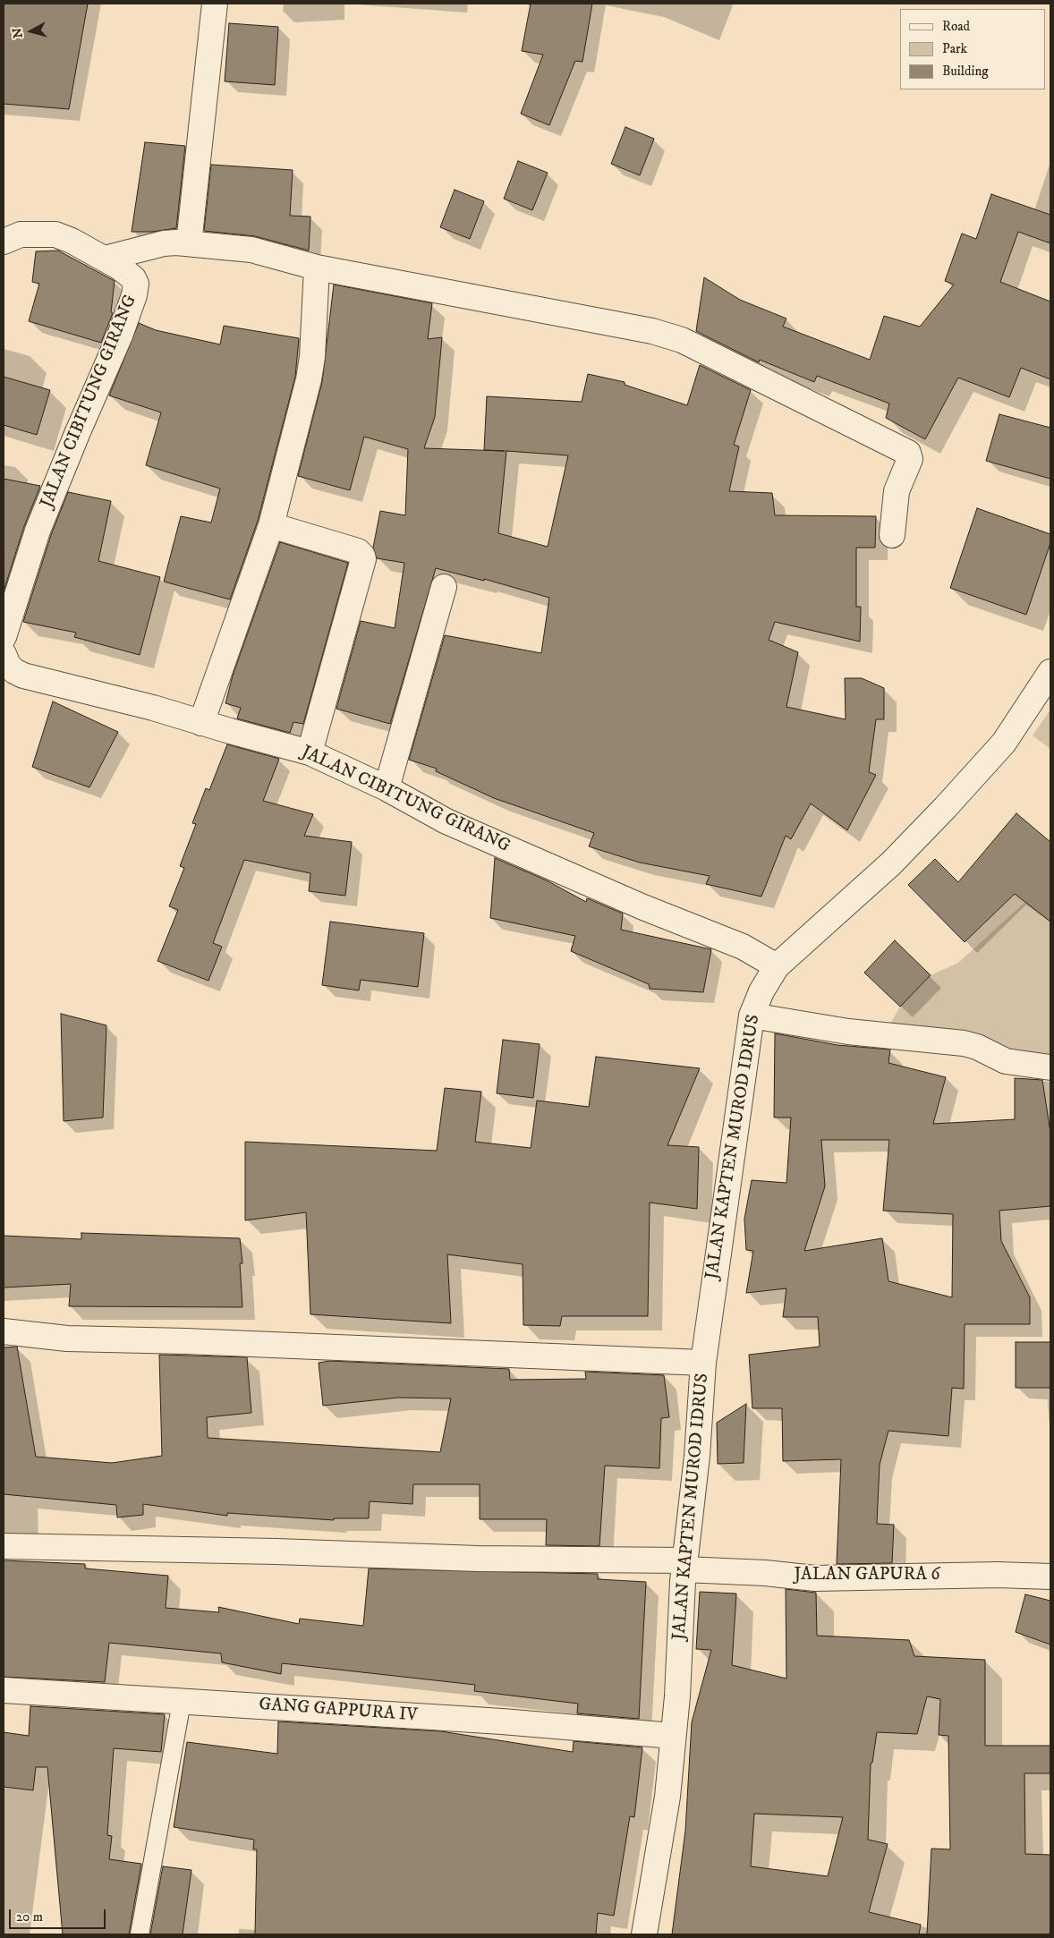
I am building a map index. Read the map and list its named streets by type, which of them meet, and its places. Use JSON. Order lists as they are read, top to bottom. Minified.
{"streets":{"street":["JALAN CIBITUNG GIRANG","JALAN KAPTEN MUROD IDRUS","JALAN GAPURA 6","GANG GAPPURA IV"]},"crossings":[["JALAN CIBITUNG GIRANG","JALAN KAPTEN MUROD IDRUS"],["JALAN KAPTEN MUROD IDRUS","JALAN GAPURA 6"],["JALAN KAPTEN MUROD IDRUS","GANG GAPPURA IV"]],"legend":["Road","Park","Building"],"scale_bar":"20 m","north":"left"}
